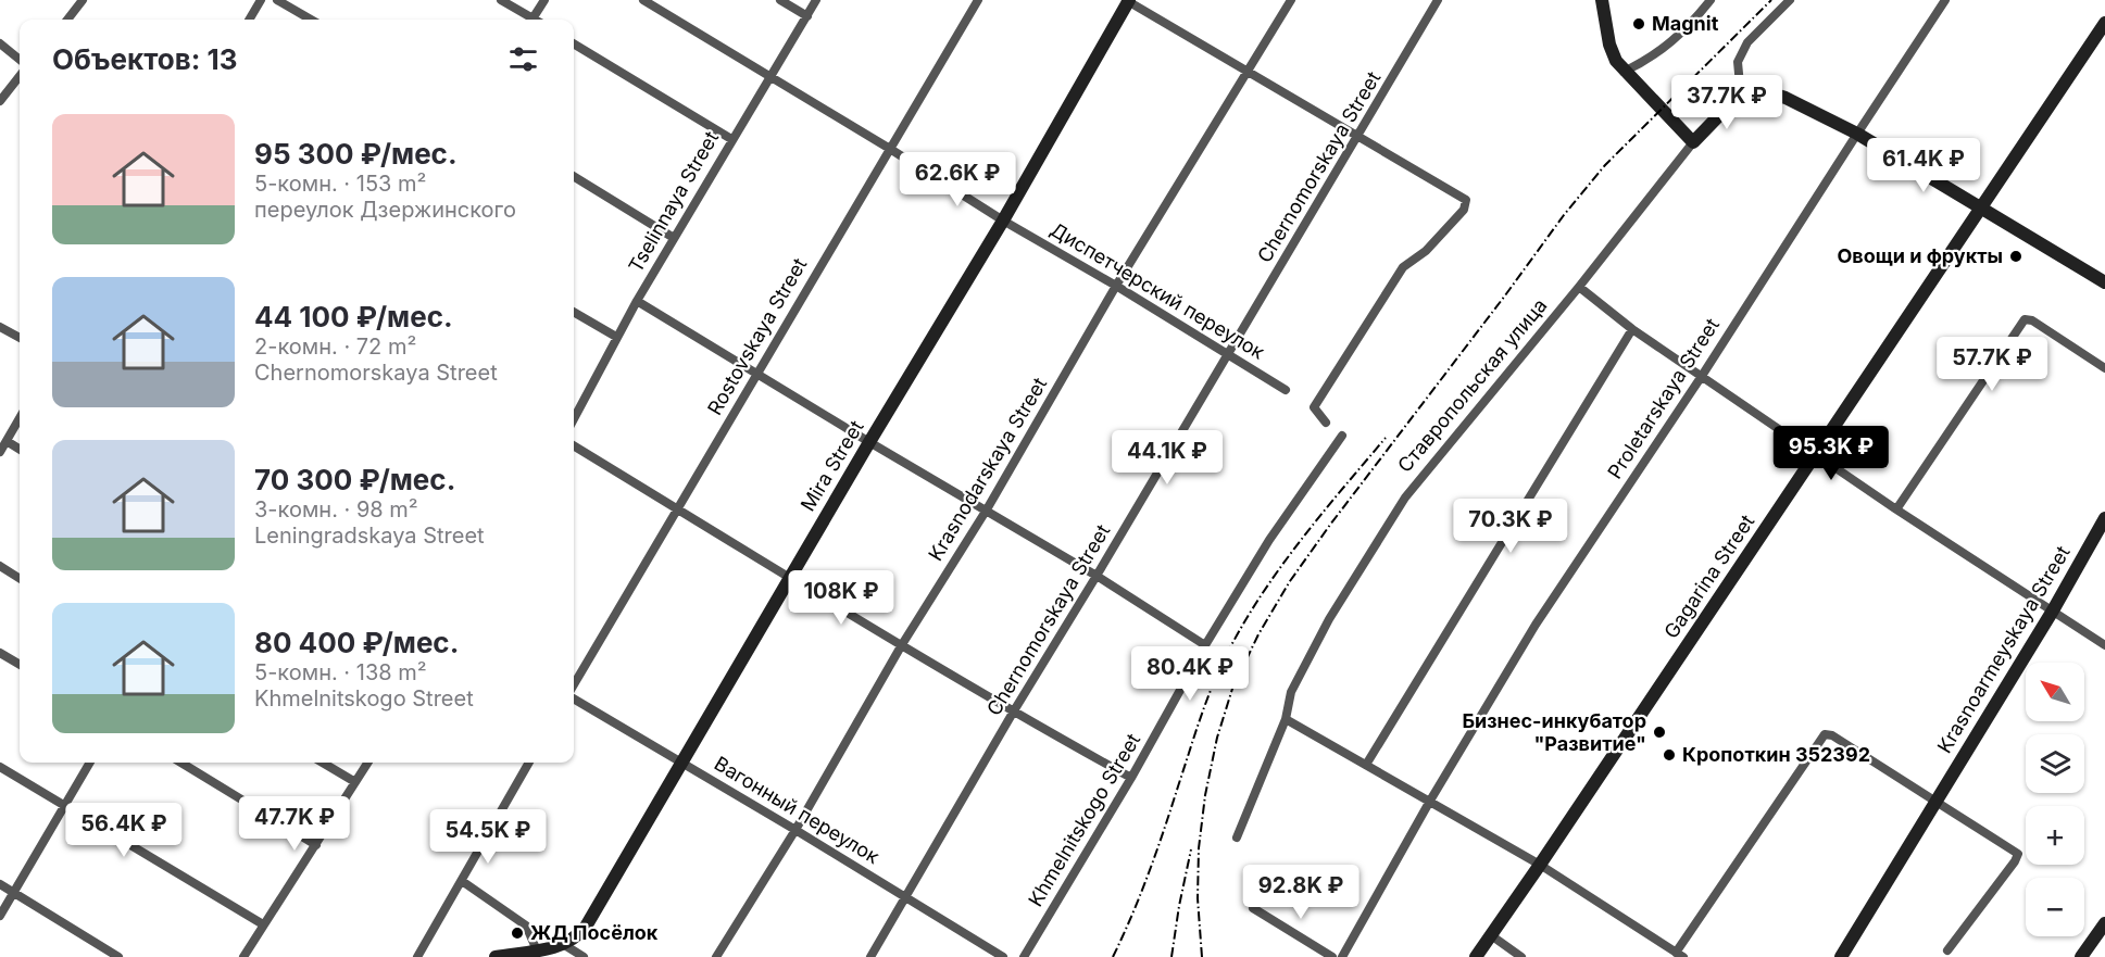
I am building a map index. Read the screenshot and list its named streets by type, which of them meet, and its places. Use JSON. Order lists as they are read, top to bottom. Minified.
{"streets":{"street":["Chernomorskaya Street","Tselinnaya Street","Диспетчерский переулок","Rostovskaya Street","Ставропольская улица","Proletarskaya Street","Mira Street","Krasnodarskaya Street","Gagarina Street","Krasnoarmeyskaya Street","Вагонный переулок","Khmelnitskogo Street"]},"crossings":[["Chernomorskaya Street","Диспетчерский переулок"],["Chernomorskaya Street","Вагонный переулок"],["Tselinnaya Street","Диспетчерский переулок"],["Диспетчерский переулок","Rostovskaya Street"],["Диспетчерский переулок","Mira Street"],["Диспетчерский переулок","Krasnodarskaya Street"],["Mira Street","Вагонный переулок"],["Krasnodarskaya Street","Вагонный переулок"]],"places":["Magnit","Овощи и фрукты","Бизнес-инкубатор \"Развитие\"","Кропоткин 352392","ЖД Посёлок"],"north":"top left","page":{"heading":"Объектов: 13","price":["37.7K ₽","61.4K ₽","62.6K ₽","57.7K ₽","95.3K ₽","44.1K ₽","70.3K ₽","108K ₽","80.4K ₽","47.7K ₽","56.4K ₽","54.5K ₽","92.8K ₽"],"list":[{"name":"95 300 ₽/мес.","note":"5-комн. · 153 m² · переулок Дзержинского"},{"name":"44 100 ₽/мес.","note":"2-комн. · 72 m² · Chernomorskaya Street"},{"name":"70 300 ₽/мес.","note":"3-комн. · 98 m² · Leningradskaya Street"},{"name":"80 400 ₽/мес.","note":"5-комн. · 138 m² · Khmelnitskogo Street"}],"map_buttons":["+","−"]}}
